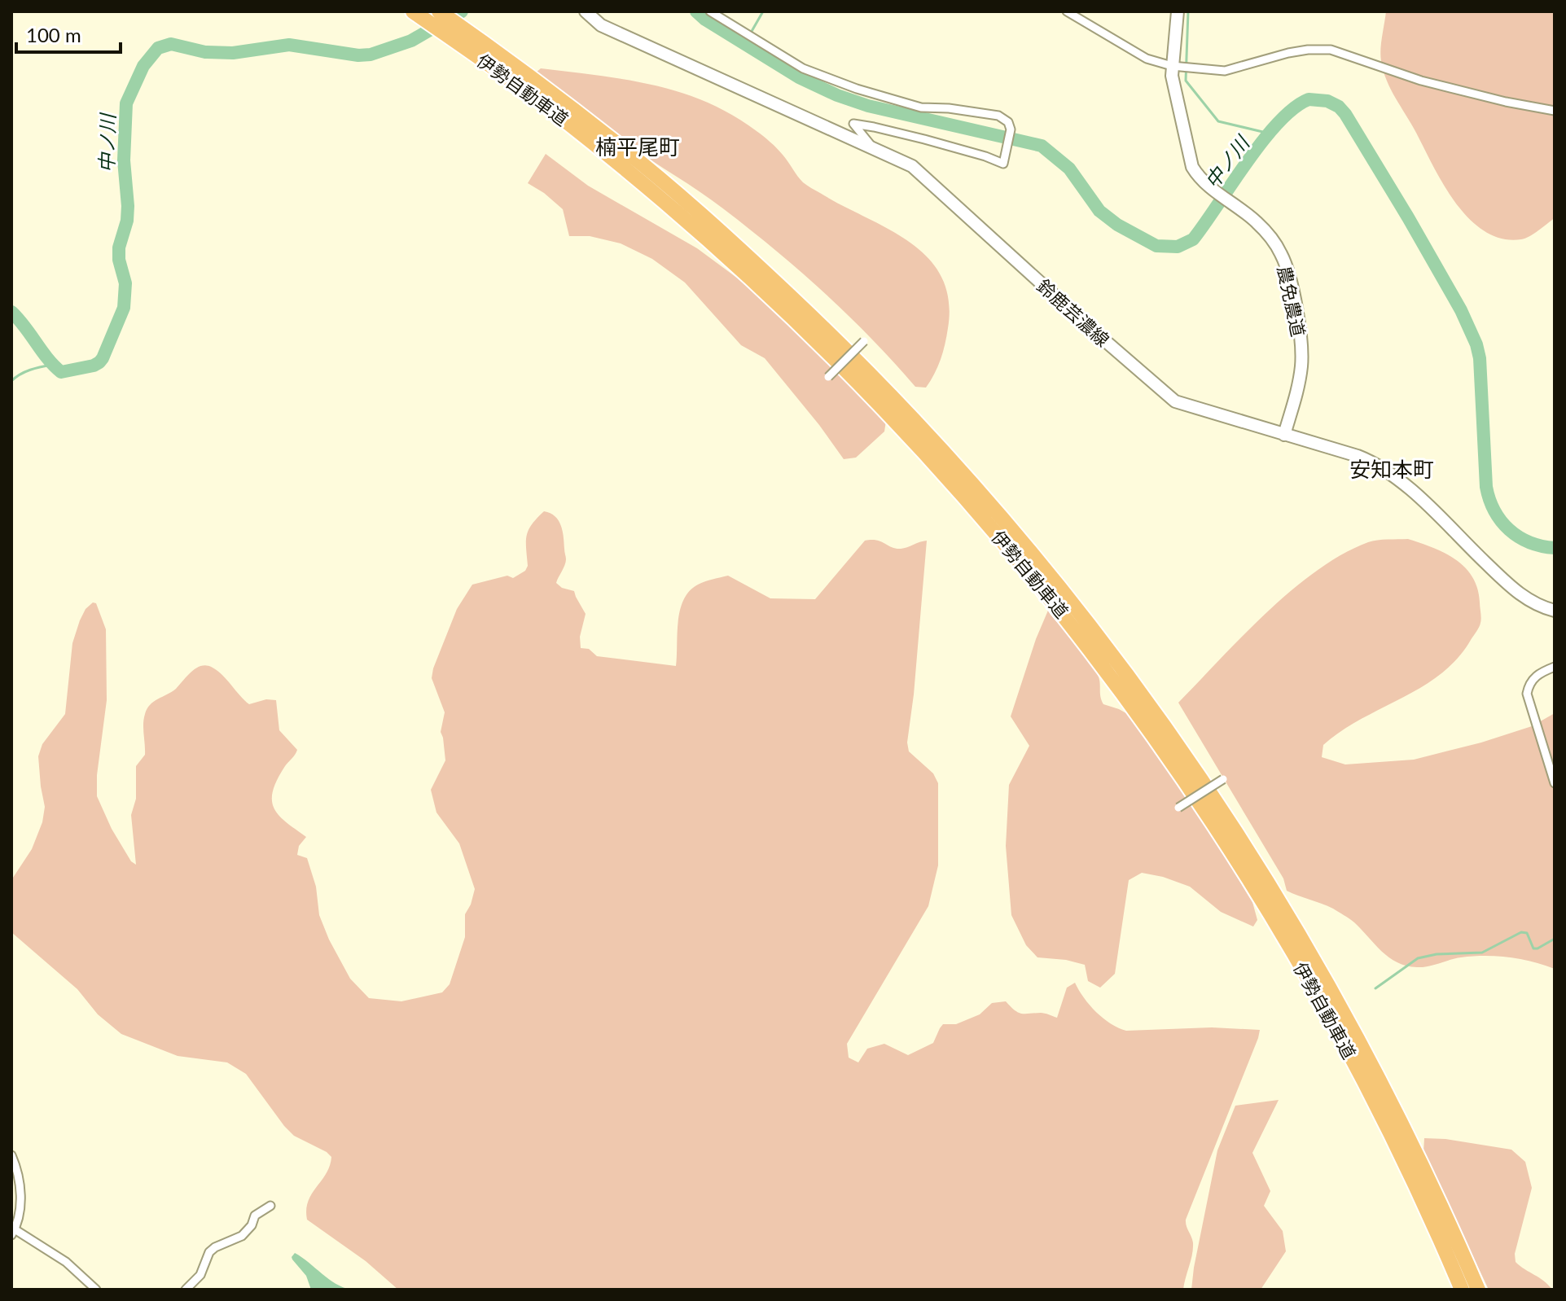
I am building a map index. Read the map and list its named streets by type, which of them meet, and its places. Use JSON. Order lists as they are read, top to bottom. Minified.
{"streets":{"highway":["伊勢自動車道"],"main road":["農免農道","鈴鹿芸濃線"]},"crossings":[["農免農道","鈴鹿芸濃線"]],"districts":["楠平尾町","安知本町"],"water":["中ノ川"],"scale_bar":"100 m"}
